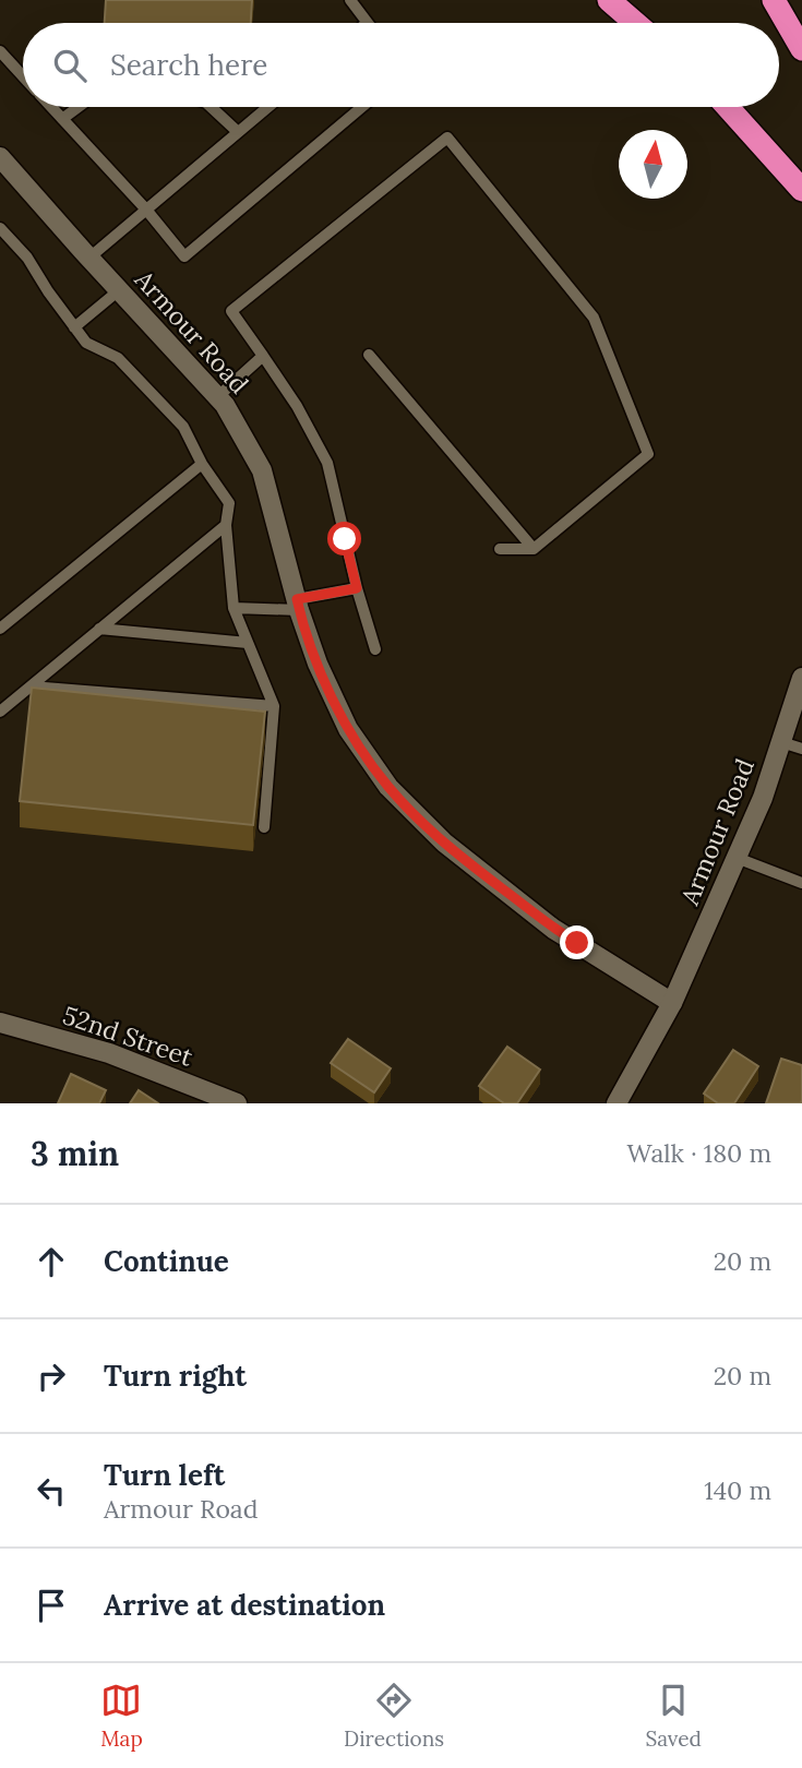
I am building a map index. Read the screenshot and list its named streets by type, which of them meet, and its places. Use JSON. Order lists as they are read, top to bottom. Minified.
{"streets":{"street":["Armour Road","52nd Street"]},"north":"top","page":{"search":"Search here","heading":["3 min","Walk · 180 m"],"list":[["Continue","20 m"],["Turn right","20 m"],["Turn left","Armour Road","140 m"],"Arrive at destination"],"nav":["Map","Directions","Saved"]}}
